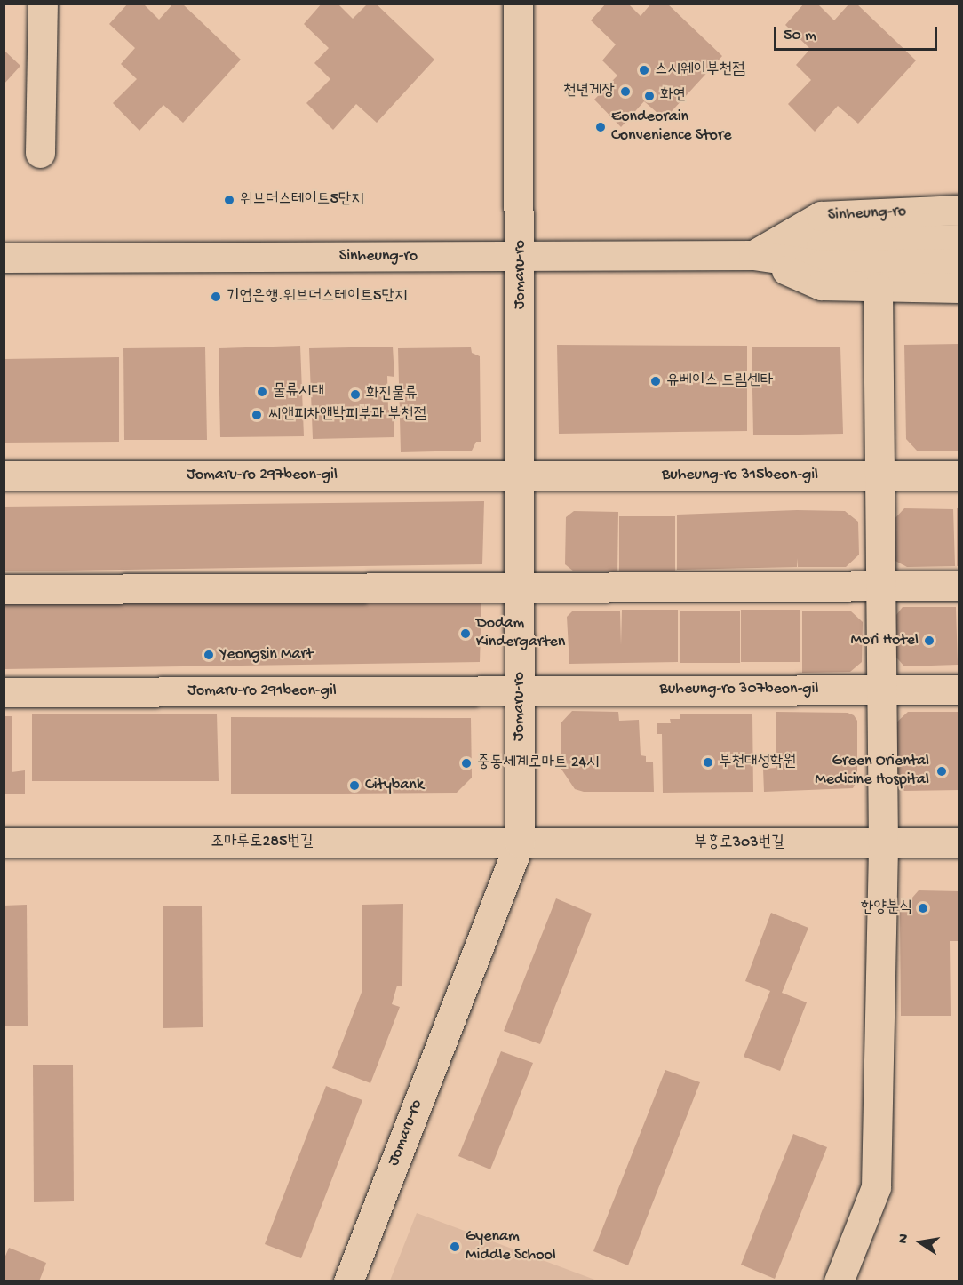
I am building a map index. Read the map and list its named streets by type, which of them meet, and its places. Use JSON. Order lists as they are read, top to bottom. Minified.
{"streets":{"street":["Sinheung-ro","Jomaru-ro","Jomaru-ro 297beon-gil","Buheung-ro 315beon-gil","Buheung-ro 307beon-gil","Jomaru-ro 291beon-gil","조마루로285번길","부흥로303번길"]},"crossings":[["Sinheung-ro","Jomaru-ro"],["Jomaru-ro","Jomaru-ro 297beon-gil"],["Jomaru-ro","Buheung-ro 315beon-gil"],["Jomaru-ro","Buheung-ro 307beon-gil"],["Jomaru-ro","Jomaru-ro 291beon-gil"],["Jomaru-ro","조마루로285번길"],["Jomaru-ro","부흥로303번길"],["Jomaru-ro 297beon-gil","Buheung-ro 315beon-gil"],["Buheung-ro 307beon-gil","Jomaru-ro 291beon-gil"],["조마루로285번길","부흥로303번길"]],"places":["스시웨이부천점","천년게장","화연","Eondeorain Convenience Store","위브더스테이트5단지","기업은행.위브더스테이트5단지","유베이스 드림센타","물류시대","화진물류","씨앤피차앤박피부과 부천점","Dodam Kindergarten","Mori Hotel","Yeongsin Mart","부천대성학원","중동세계로마트 24시","Green Oriental Medicine Hospital","Citybank","한양분식","Gyenam Middle School"],"scale_bar":"50 m","north":"left"}
